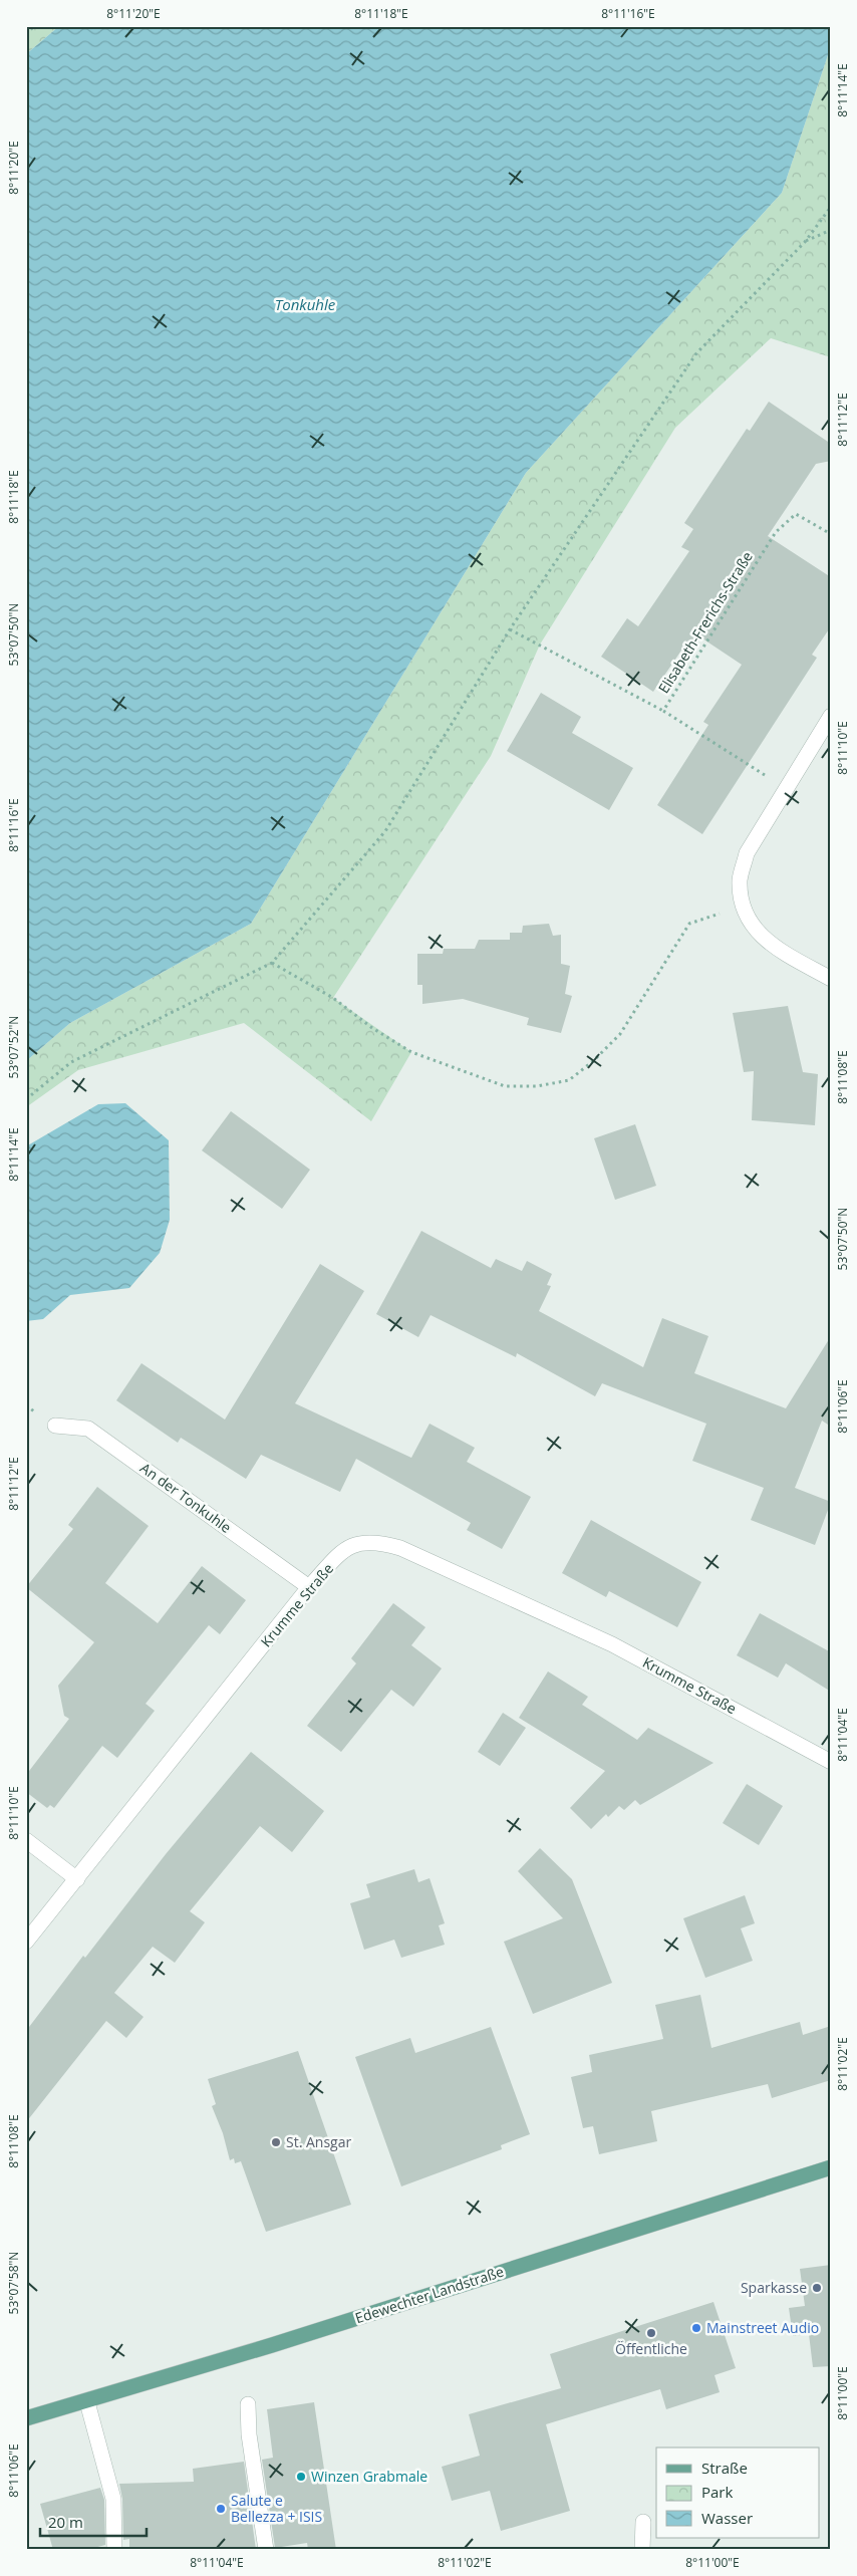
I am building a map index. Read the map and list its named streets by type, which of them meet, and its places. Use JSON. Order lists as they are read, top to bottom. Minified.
{"streets":{"main road":["Edewechter Landstraße"],"street":["An der Tonkuhle","Krumme Straße"],"path":["Elisabeth-Frerichs-Straße"]},"crossings":[["An der Tonkuhle","Krumme Straße"]],"water":["Tonkuhle"],"places":["St. Ansgar","Sparkasse","Mainstreet Audio","Öffentliche","Winzen Grabmale","Salute e Bellezza + ISIS"],"legend":["Straße","Park","Wasser"],"scale_bar":"20 m","coordinates":["8°11'20\"E","8°11'18\"E","8°11'16\"E","8°11'14\"E","8°11'12\"E","53°07'50\"N","8°11'10\"E","53°07'52\"N","8°11'08\"E","8°11'06\"E","8°11'04\"E","8°11'02\"E","53°07'58\"N","8°11'00\"E"]}
